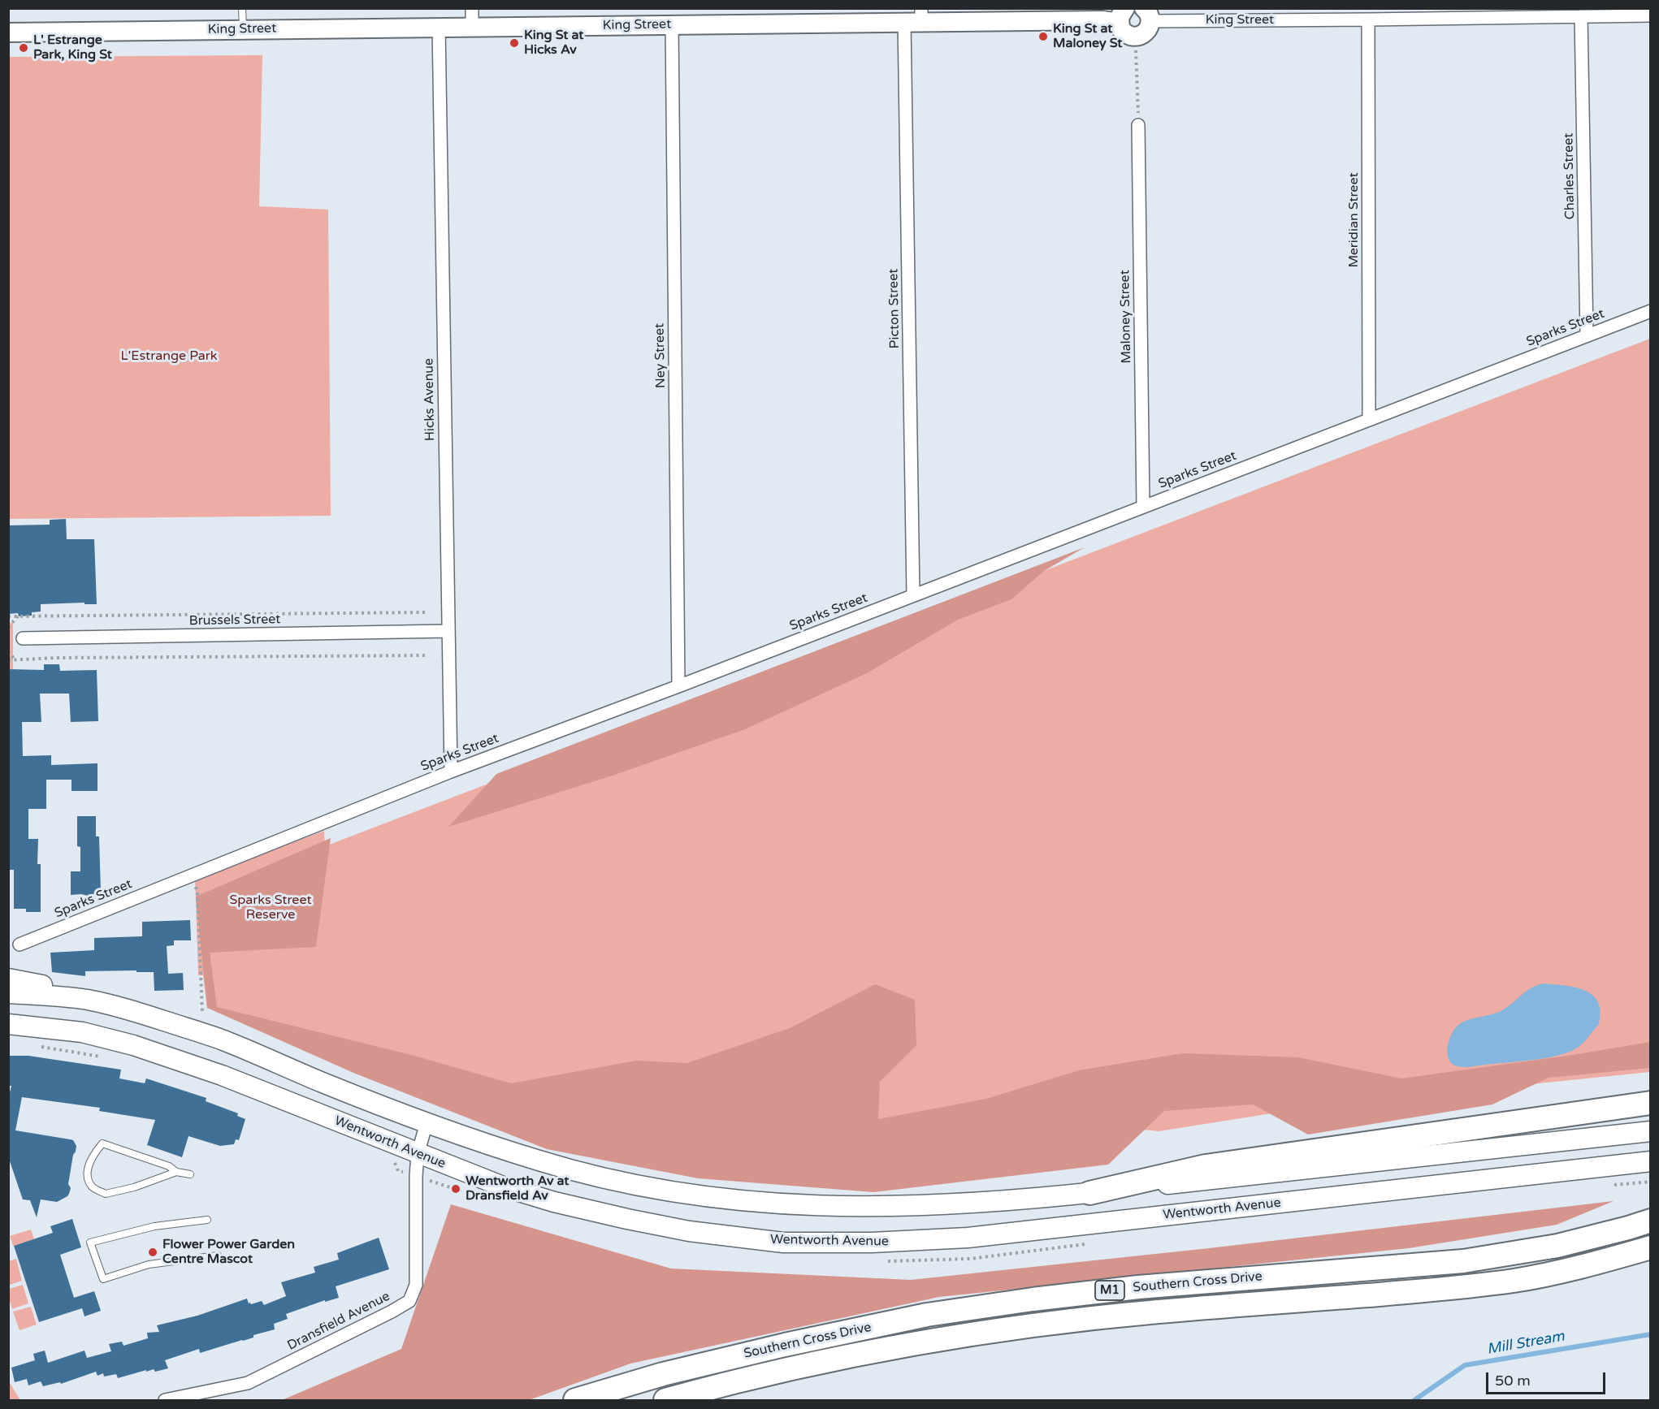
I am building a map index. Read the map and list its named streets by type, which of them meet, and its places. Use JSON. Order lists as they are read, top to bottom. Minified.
{"streets":{"highway":["Southern Cross Drive","M1"],"main road":["King Street","Wentworth Avenue"],"street":["Charles Street","Meridian Street","Picton Street","Maloney Street","Sparks Street","Ney Street","Hicks Avenue","Brussels Street","Dransfield Avenue"]},"crossings":[["King Street","Charles Street"],["King Street","Meridian Street"],["King Street","Picton Street"],["King Street","Ney Street"],["King Street","Hicks Avenue"],["Charles Street","Sparks Street"],["Meridian Street","Sparks Street"],["Picton Street","Sparks Street"],["Maloney Street","Sparks Street"],["Sparks Street","Ney Street"],["Sparks Street","Hicks Avenue"],["Hicks Avenue","Brussels Street"],["Wentworth Avenue","Dransfield Avenue"]],"water":["Mill Stream"],"parks":["L'Estrange Park","Sparks Street Reserve"],"places":["King St at Maloney St","King St at Hicks Av","L' Estrange Park, King St","Wentworth Av at Dransfield Av","Flower Power Garden Centre Mascot"],"scale_bar":"50 m"}
